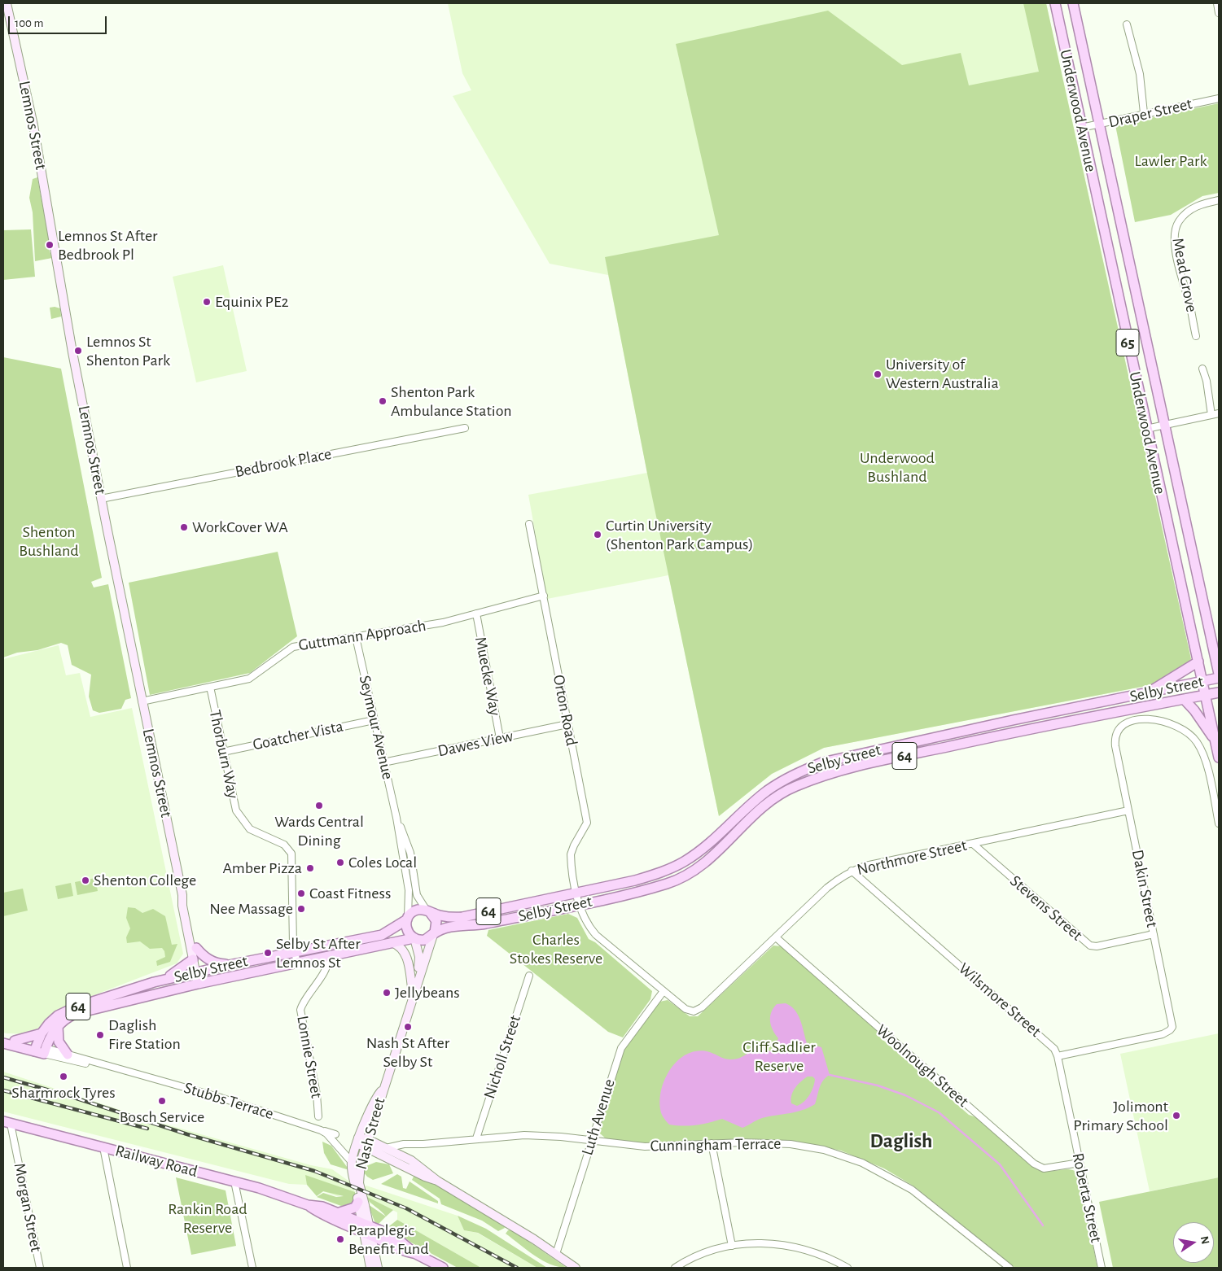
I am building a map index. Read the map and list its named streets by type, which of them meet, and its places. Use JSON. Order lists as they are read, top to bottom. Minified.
{"streets":{"main road":["Underwood Avenue","65","Selby Street","64","Stubbs Terrace","Railway Road"],"street":["Draper Street","Lemnos Street","Mead Grove","Bedbrook Place","Guttmann Approach","Muecke Way","Orton Road","Seymour Avenue","Goatcher Vista","Dawes View","Thorburn Way","Northmore Street","Dakin Street","Stevens Street","Wilsmore Street","Lonnie Street","Nicholl Street","Woolnough Street","Luth Avenue","Nash Street","Cunningham Terrace","Roberta Street","Morgan Street"]},"crossings":[["Underwood Avenue","Draper Street"],["Underwood Avenue","65"],["Underwood Avenue","Selby Street"],["Lemnos Street","Bedbrook Place"],["Lemnos Street","Guttmann Approach"],["Lemnos Street","Selby Street"],["65","Selby Street"],["Guttmann Approach","Muecke Way"],["Guttmann Approach","Orton Road"],["Guttmann Approach","Seymour Avenue"],["Guttmann Approach","Thorburn Way"],["Muecke Way","Dawes View"],["Selby Street","Orton Road"],["Selby Street","Seymour Avenue"],["Selby Street","Thorburn Way"],["Selby Street","64"],["Selby Street","Lonnie Street"],["Selby Street","Stubbs Terrace"],["Selby Street","Nash Street"],["Orton Road","Dawes View"],["Orton Road","Northmore Street"],["Orton Road","Luth Avenue"],["Seymour Avenue","Goatcher Vista"],["Seymour Avenue","Dawes View"],["Seymour Avenue","64"],["Seymour Avenue","Nash Street"],["Goatcher Vista","Thorburn Way"],["64","Nash Street"],["Northmore Street","Dakin Street"],["Northmore Street","Stevens Street"],["Northmore Street","Wilsmore Street"],["Northmore Street","Woolnough Street"],["Dakin Street","Stevens Street"],["Dakin Street","Wilsmore Street"],["Dakin Street","Roberta Street"],["Wilsmore Street","Roberta Street"],["Nicholl Street","Cunningham Terrace"],["Woolnough Street","Roberta Street"],["Stubbs Terrace","Nash Street"],["Luth Avenue","Cunningham Terrace"],["Nash Street","Railway Road"],["Railway Road","Morgan Street"]],"districts":["Daglish"],"parks":["Lawler Park","Underwood Bushland","Shenton Bushland","Charles Stokes Reserve","Cliff Sadlier Reserve","Rankin Road Reserve"],"places":["Lemnos St After Bedbrook Pl","Equinix PE2","Lemnos St Shenton Park","University of Western Australia","Shenton Park Ambulance Station","WorkCover WA","Curtin University (Shenton Park Campus)","Wards Central Dining","Coles Local","Amber Pizza","Shenton College","Coast Fitness","Nee Massage","Selby St After Lemnos St","Jellybeans","Nash St After Selby St","Daglish Fire Station","Sharmrock Tyres","Bosch Service","Jolimont Primary School","Paraplegic Benefit Fund"],"scale_bar":"100 m","north":"right"}
